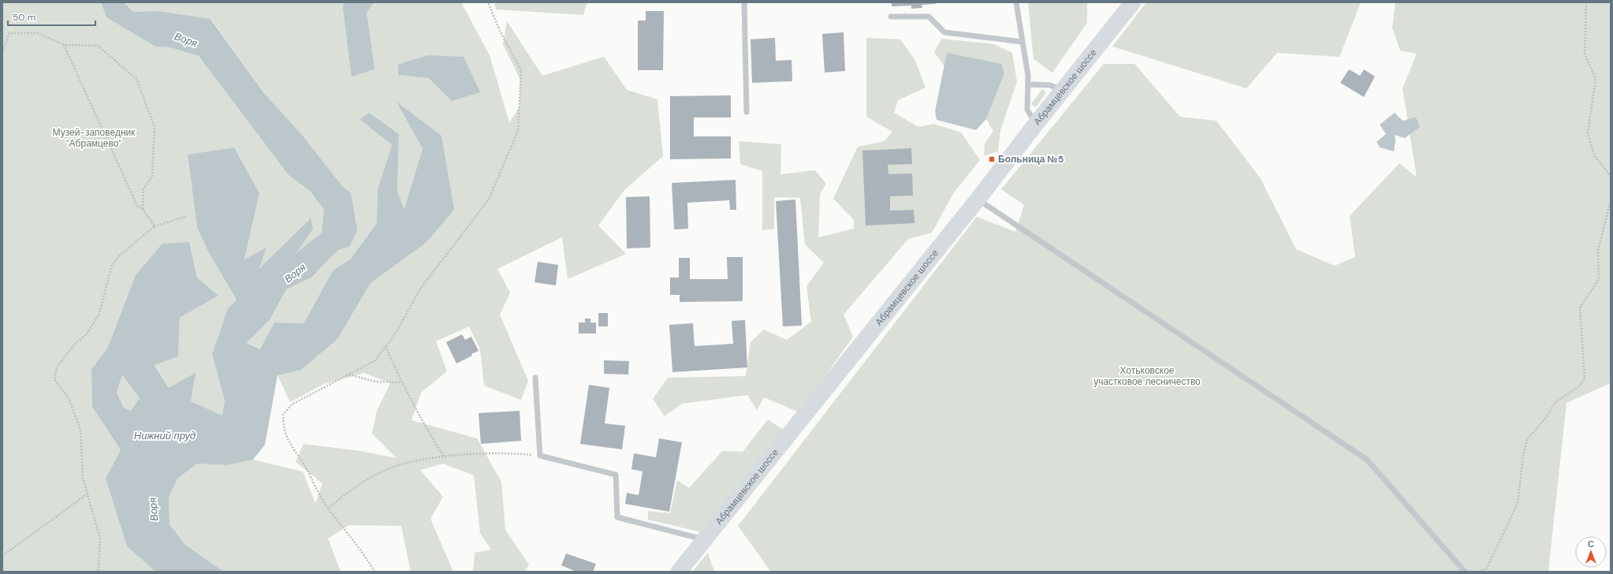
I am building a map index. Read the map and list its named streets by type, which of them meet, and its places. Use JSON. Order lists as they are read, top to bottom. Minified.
{"streets":{"street":["Абрамцевское шоссе"]},"water":["Воря","Нижний пруд"],"parks":["Музей-заповедник \"Абрамцево\"","Хотьковское участковое лесничество"],"places":{"transit":["Больница №5"]},"scale_bar":"50 m","north":"top"}
